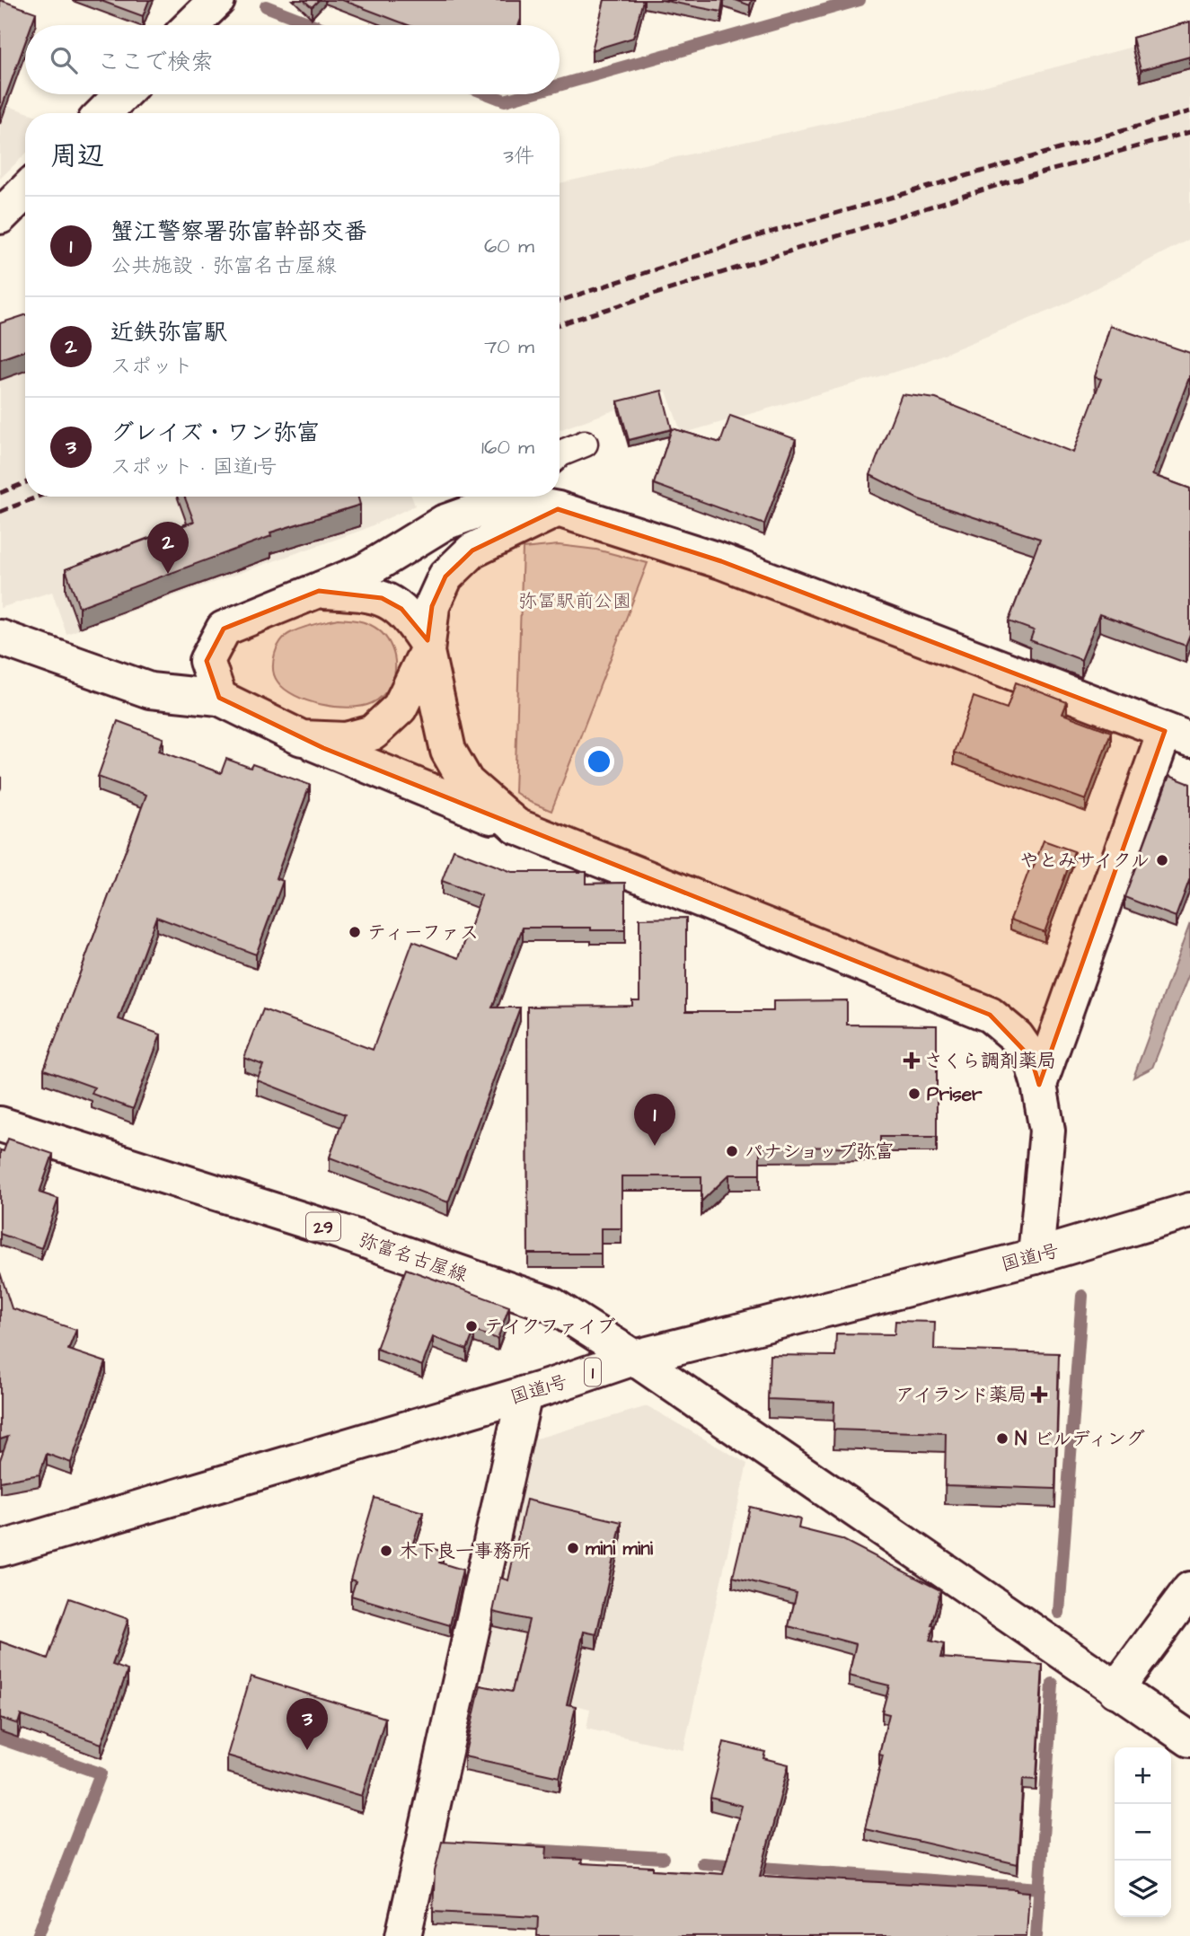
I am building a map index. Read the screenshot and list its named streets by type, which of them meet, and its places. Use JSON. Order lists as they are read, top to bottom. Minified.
{"streets":{"main road":["29","弥富名古屋線","国道1号","1"]},"crossings":[["弥富名古屋線","国道1号"]],"parks":["弥冨駅前公園"],"places":{"other":["やとみサイクル","ティーファス","Priser","パナショップ弥富","テイクファイブ","N ビルディング","mini mini","木下良一事務所"],"health":["さくら調剤薬局","アイランド薬局"]},"page":{"search":"ここで検索","heading":["周辺","3件"],"list":[{"mark":"1","name":"蟹江警察署弥富幹部交番","note":"公共施設 · 弥富名古屋線","value":"60 m"},{"mark":"2","name":"近鉄弥富駅","note":"スポット","value":"70 m"},{"mark":"3","name":"グレイズ・ワン弥富","note":"スポット · 国道1号","value":"160 m"}],"pins":["2","1","3"],"map_buttons":["+","−"]}}
